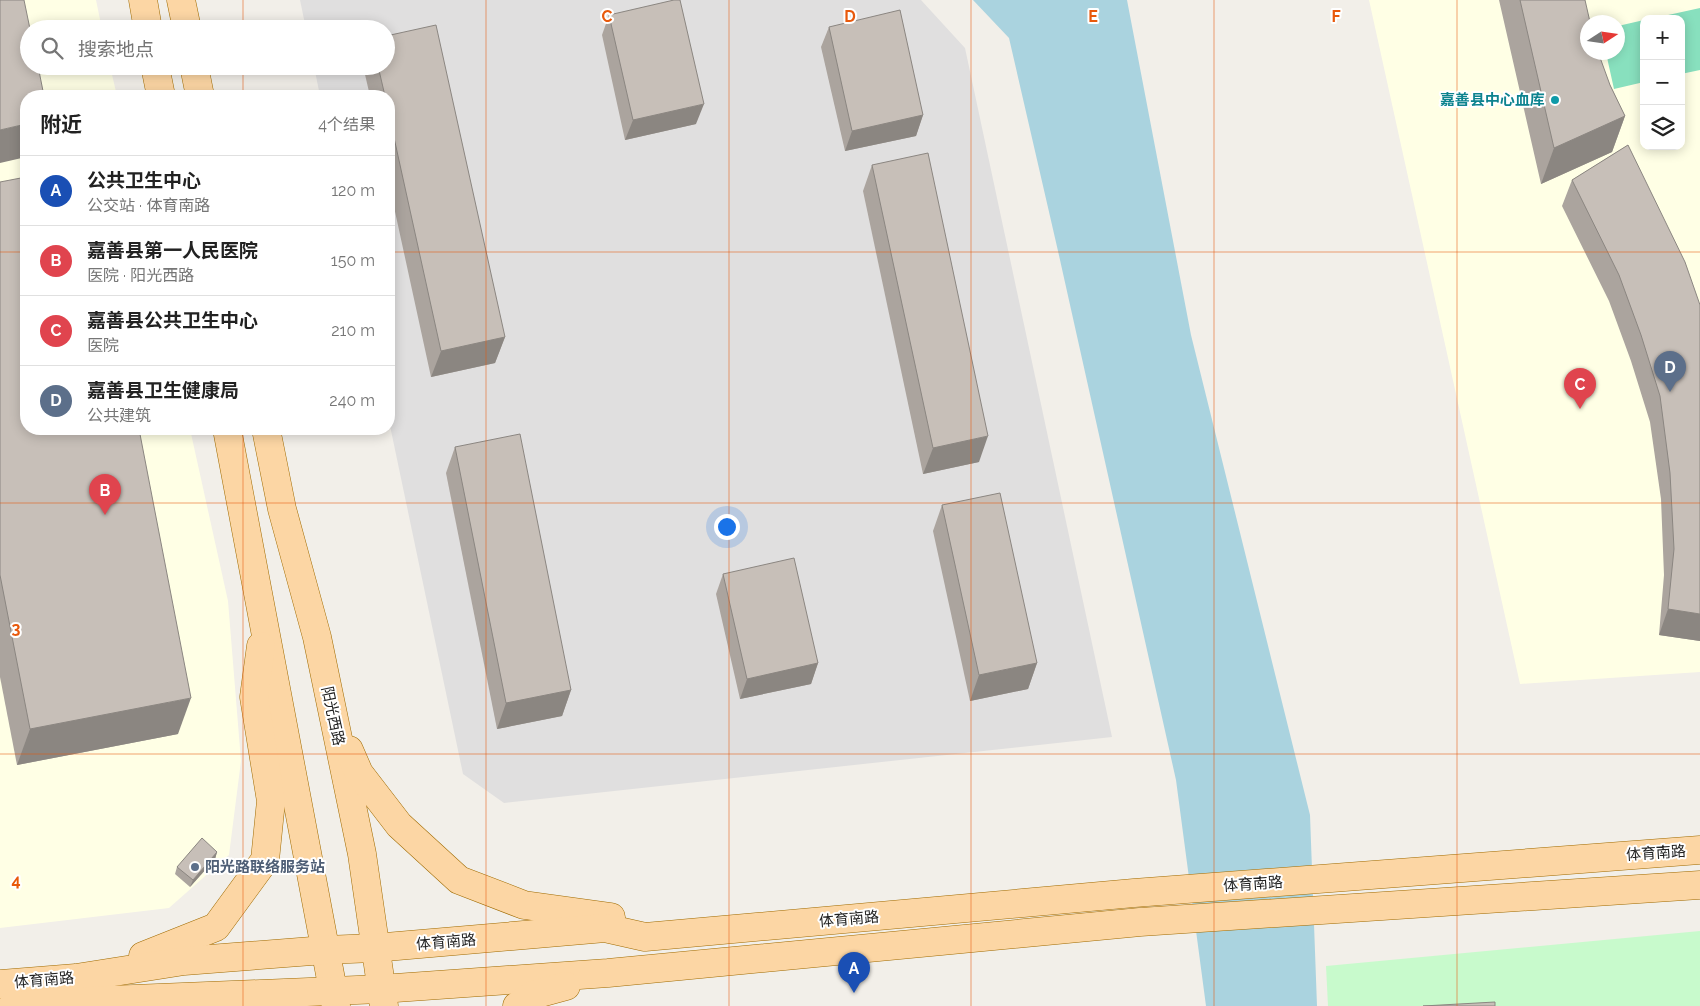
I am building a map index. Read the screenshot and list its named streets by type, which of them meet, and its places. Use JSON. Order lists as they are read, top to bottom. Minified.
{"streets":{"main road":["阳光西路","体育南路"]},"crossings":[["阳光西路","体育南路"]],"places":["嘉善县中心血库","阳光路联络服务站"],"north":"right","page":{"map_buttons":["+","−"],"search":"搜索地点","heading":["附近","4个结果"],"list":[{"mark":"A","name":"公共卫生中心","note":"公交站 · 体育南路","value":"120 m"},{"mark":"B","name":"嘉善县第一人民医院","note":"医院 · 阳光西路","value":"150 m"},{"mark":"C","name":"嘉善县公共卫生中心","note":"医院","value":"210 m"},{"mark":"D","name":"嘉善县卫生健康局","note":"公共建筑","value":"240 m"}],"pins":["D","C","B","A"]},"grid":{"columns":["C","D","E","F"],"rows":["3","4"]}}
